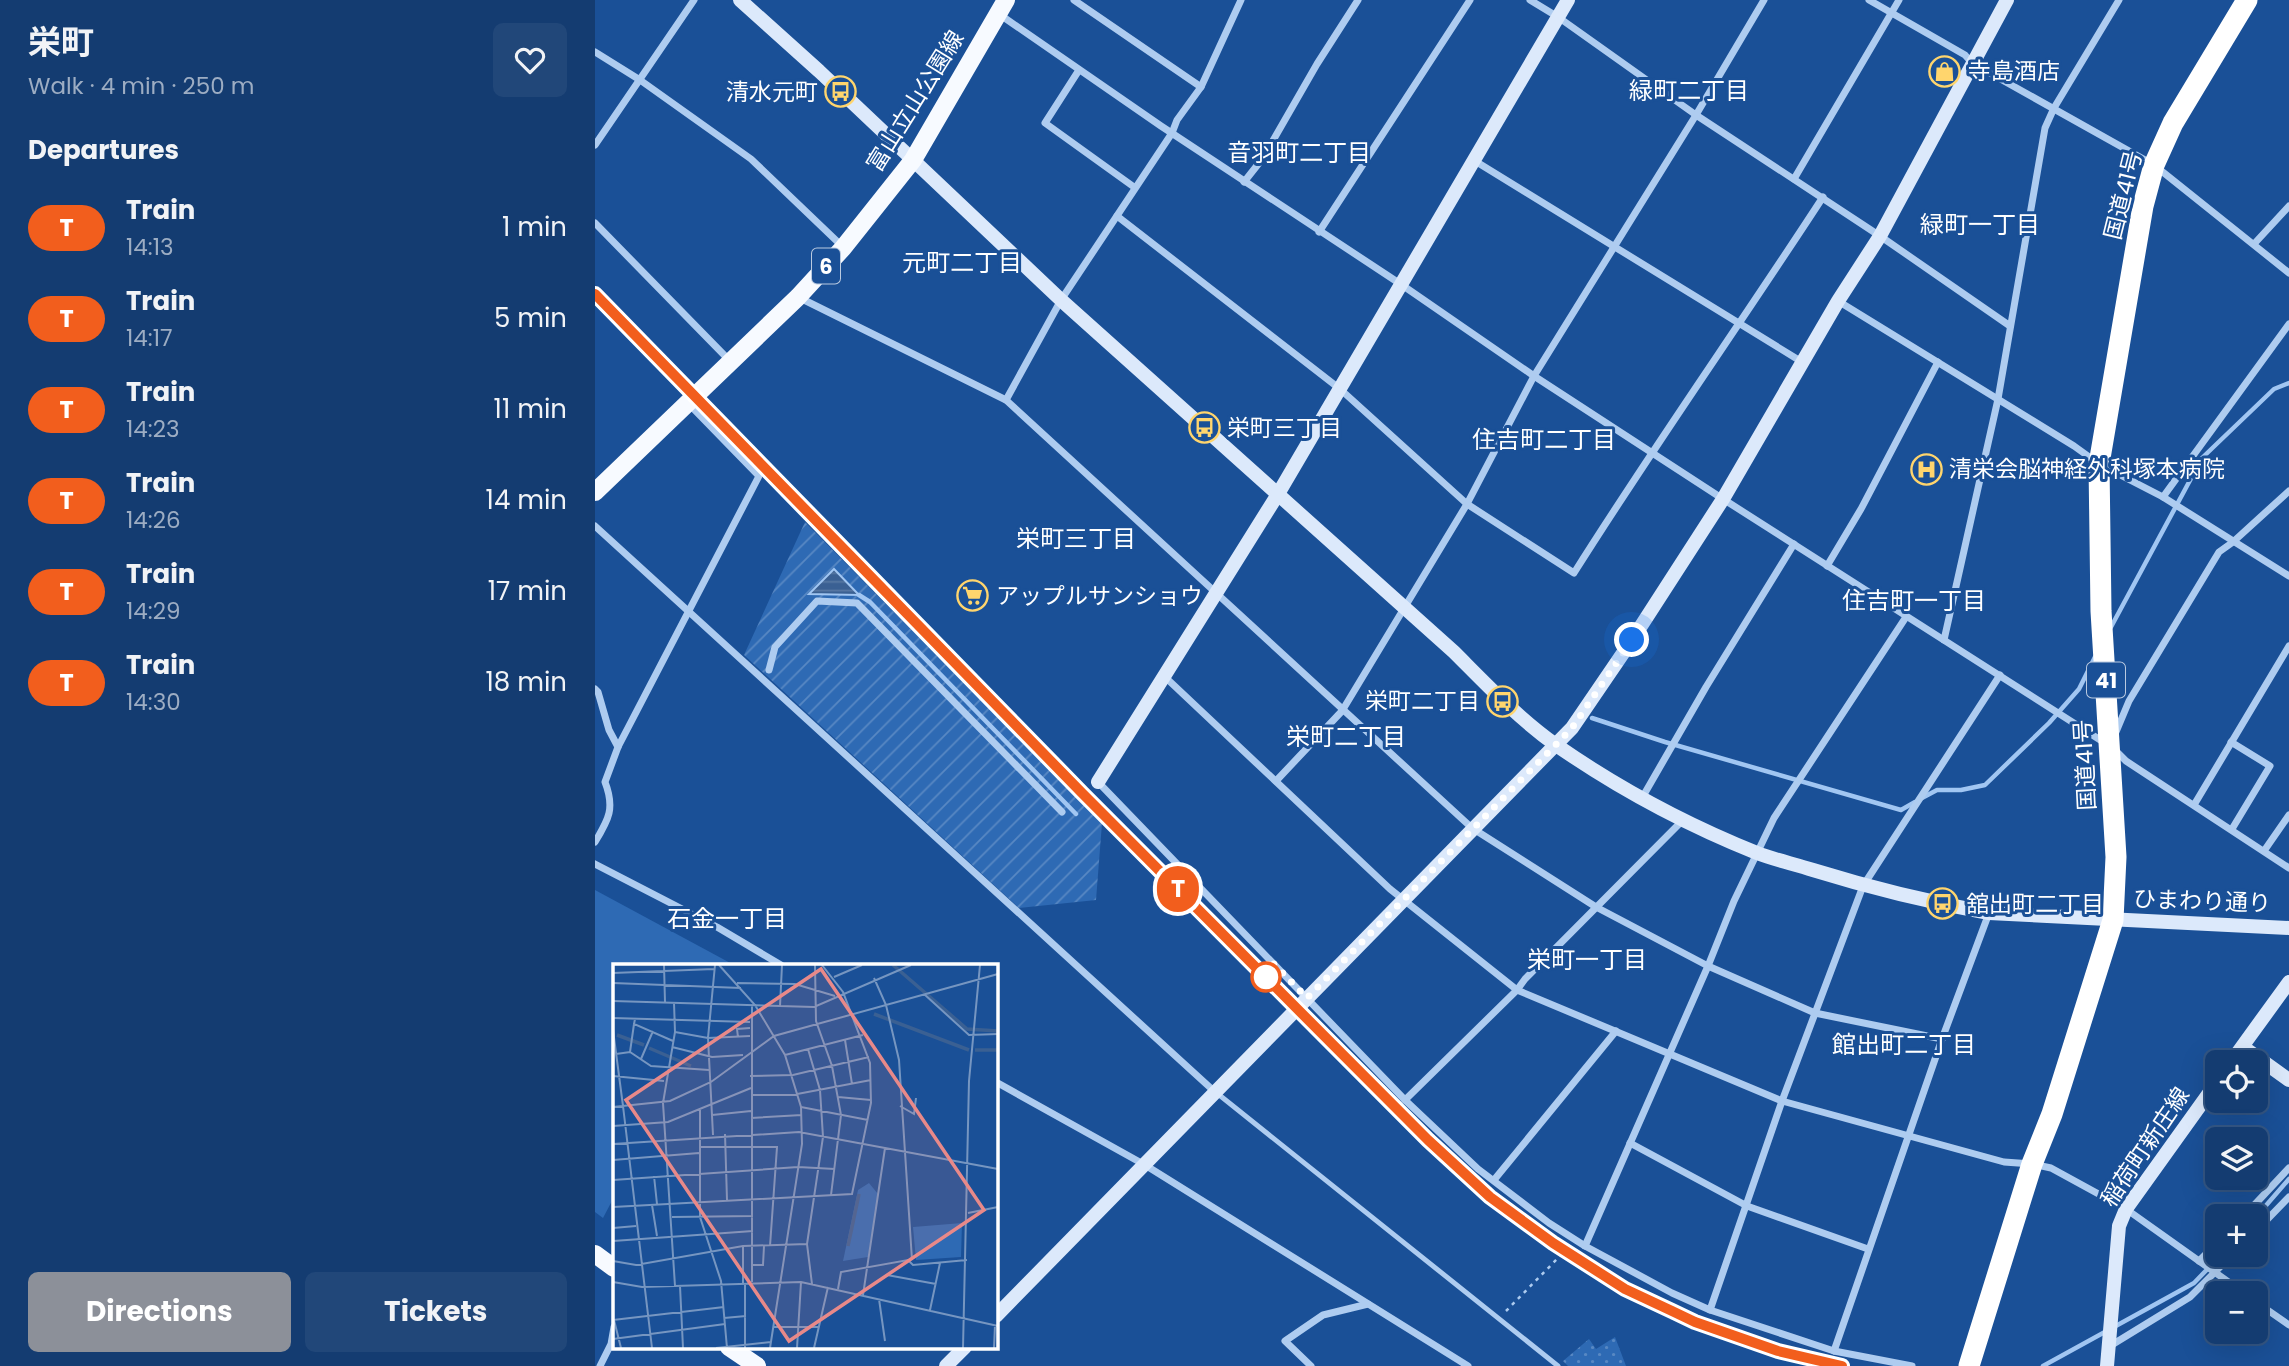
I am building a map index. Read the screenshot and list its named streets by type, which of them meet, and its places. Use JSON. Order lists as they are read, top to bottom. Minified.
{"streets":{"highway":["国道41号","41"],"main road":["富山立山公園線","6"],"street":["ひまわり通り","稲荷町新庄線"]},"crossings":[["富山立山公園線","ひまわり通り"],["国道41号","ひまわり通り"]],"districts":["緑町二丁目","音羽町二丁目","緑町一丁目","元町二丁目","住吉町二丁目","栄町三丁目","住吉町一丁目","栄町二丁目","石金一丁目","栄町一丁目","館出町二丁目"],"places":{"shop":["寺島酒店"],"bus stop":["清水元町","栄町三丁目","栄町二丁目","舘出町二丁目"],"hospital":["清栄会脳神経外科塚本病院"],"supermarket":["アップルサンショウ"]},"page":{"heading":[["栄町","Walk · 4 min · 250 m"],"Departures"],"on_map":"T","list":[{"mark":"T","name":"Train","note":"14:13","value":"1 min"},{"mark":"T","name":"Train","note":"14:17","value":"5 min"},{"mark":"T","name":"Train","note":"14:23","value":"11 min"},{"mark":"T","name":"Train","note":"14:26","value":"14 min"},{"mark":"T","name":"Train","note":"14:29","value":"17 min"},{"mark":"T","name":"Train","note":"14:30","value":"18 min"}],"map_buttons":["+","−"],"buttons":["Directions","Tickets"]}}
